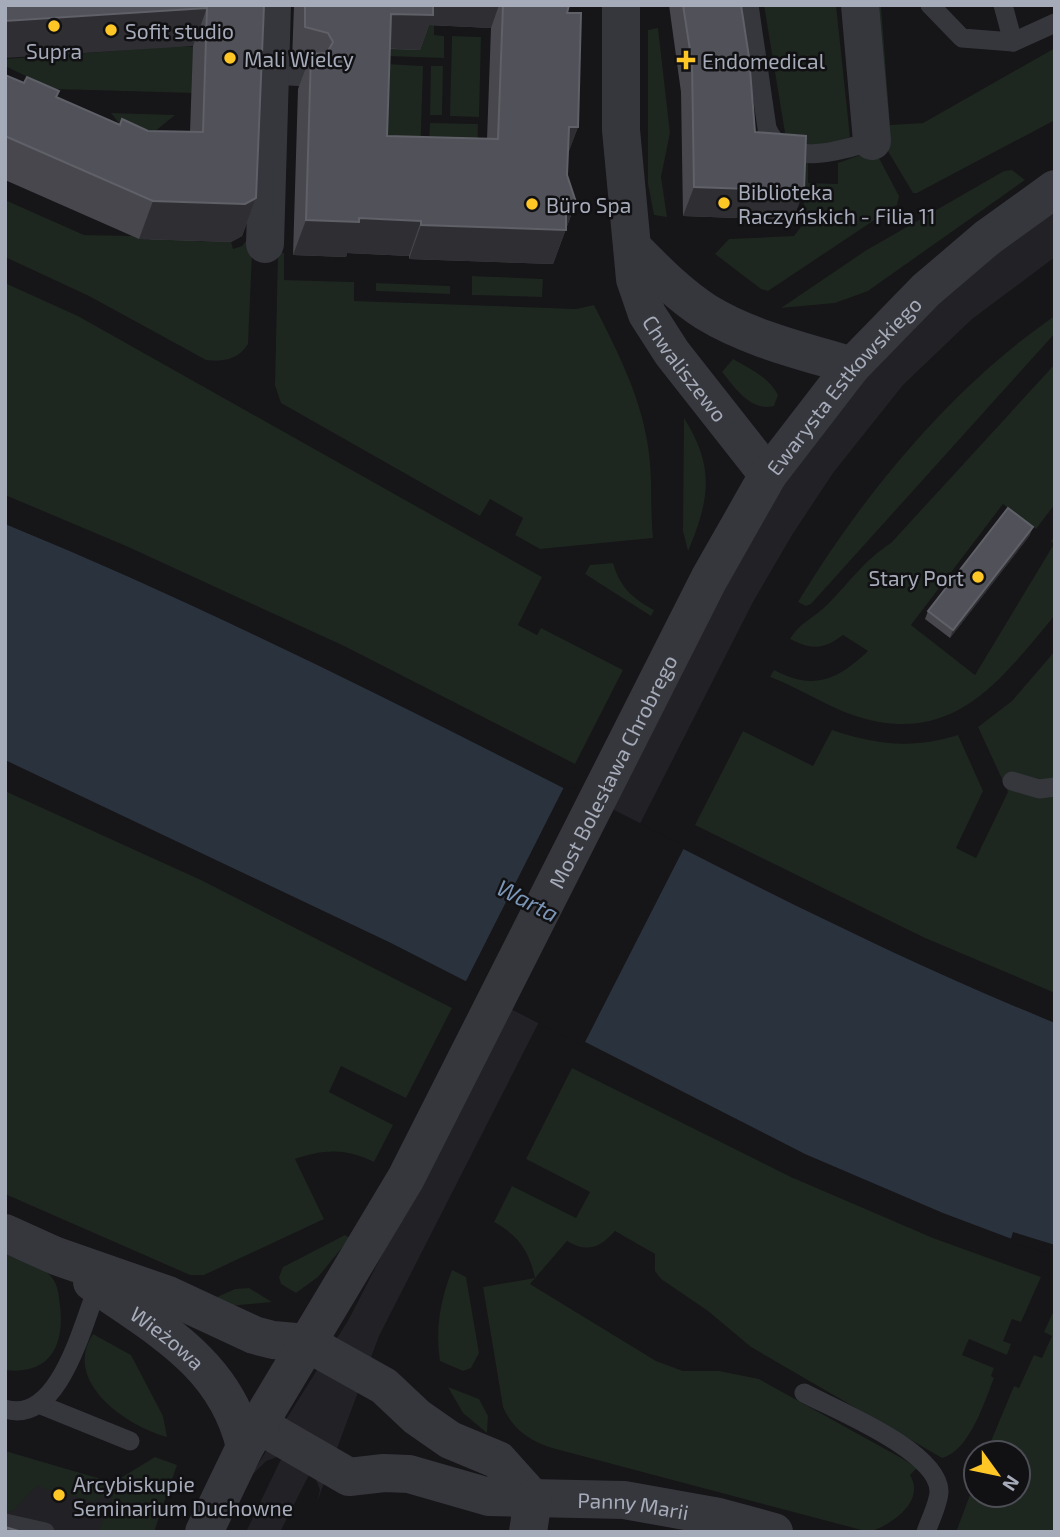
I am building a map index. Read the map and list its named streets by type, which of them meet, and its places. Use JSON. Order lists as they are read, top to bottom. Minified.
{"streets":{"street":["Chwaliszewo","Ewarysta Estkowskiego","Most Bolesława Chrobrego","Wieżowa","Panny Marii"]},"crossings":[["Chwaliszewo","Ewarysta Estkowskiego"],["Ewarysta Estkowskiego","Most Bolesława Chrobrego"],["Most Bolesława Chrobrego","Wieżowa"],["Most Bolesława Chrobrego","Panny Marii"],["Wieżowa","Panny Marii"]],"water":["Warta"],"places":{"other":["Supra","Sofit studio","Mali Wielcy","Biblioteka Raczyńskich - Filia 11","Büro Spa","Stary Port","Arcybiskupie Seminarium Duchowne"],"health":["Endomedical"]},"north":"bottom right"}
